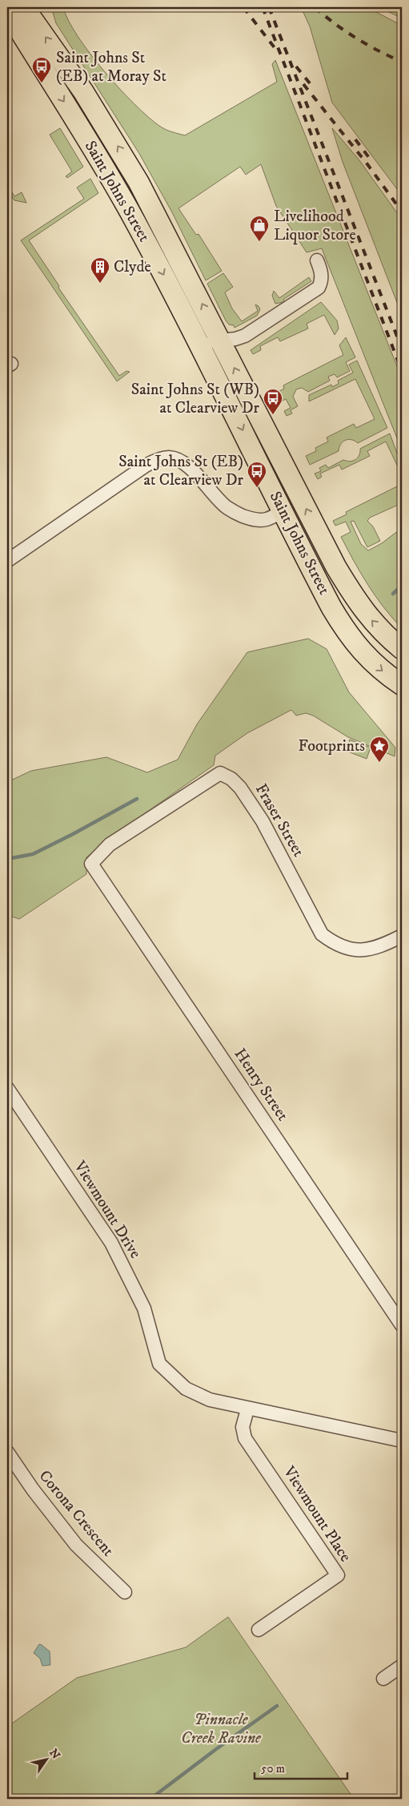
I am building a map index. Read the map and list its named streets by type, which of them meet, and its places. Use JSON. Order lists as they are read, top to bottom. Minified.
{"streets":{"main road":["Saint Johns Street"],"street":["Fraser Street","Henry Street","Viewmount Drive","Corona Crescent","Viewmount Place"]},"crossings":[["Fraser Street","Henry Street"],["Viewmount Drive","Viewmount Place"]],"parks":["Pinnacle Creek Ravine"],"places":{"bus stop":["Saint Johns St (EB) at Moray St","Saint Johns St (WB) at Clearview Dr","Saint Johns St (EB) at Clearview Dr"],"shop":["Livelihood Liquor Store"],"building":["Clyde"],"place":["Footprints"]},"scale_bar":"50 m","north":"top right"}
